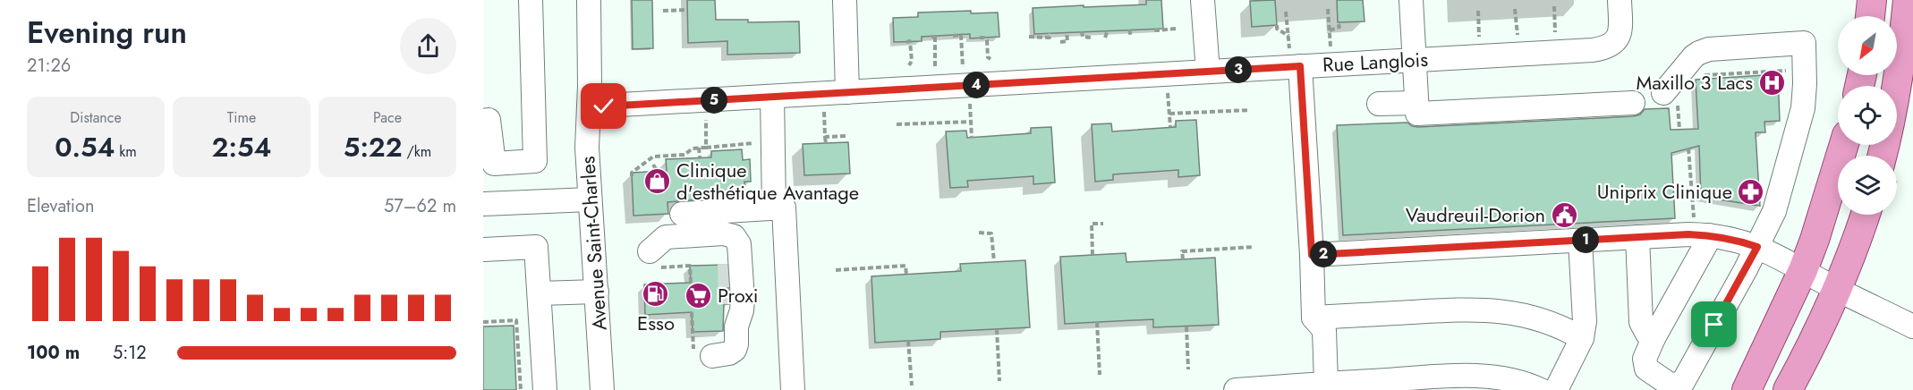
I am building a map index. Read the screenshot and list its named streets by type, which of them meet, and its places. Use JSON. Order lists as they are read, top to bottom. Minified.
{"streets":{"street":["Rue Langlois","Avenue Saint-Charles"]},"crossings":[["Rue Langlois","Avenue Saint-Charles"]],"places":{"hospital":["Maxillo 3 Lacs"],"shop":["Clinique d'esthétique Avantage"],"pharmacy":["Uniprix Clinique"],"public building":["Vaudreuil-Dorion"],"fuel station":["Esso"],"supermarket":["Proxi"]},"north":"bottom left","page":{"heading":["Evening run","21:26"],"pins":["3","4","5","1","2"],"stats":[["Distance","0.54 km"],["Time","2:54"],["Pace","5:22 /km"]],"chart":["Elevation","57–62 m"],"list":[{"name":"100 m","note":"5:12"}]}}
